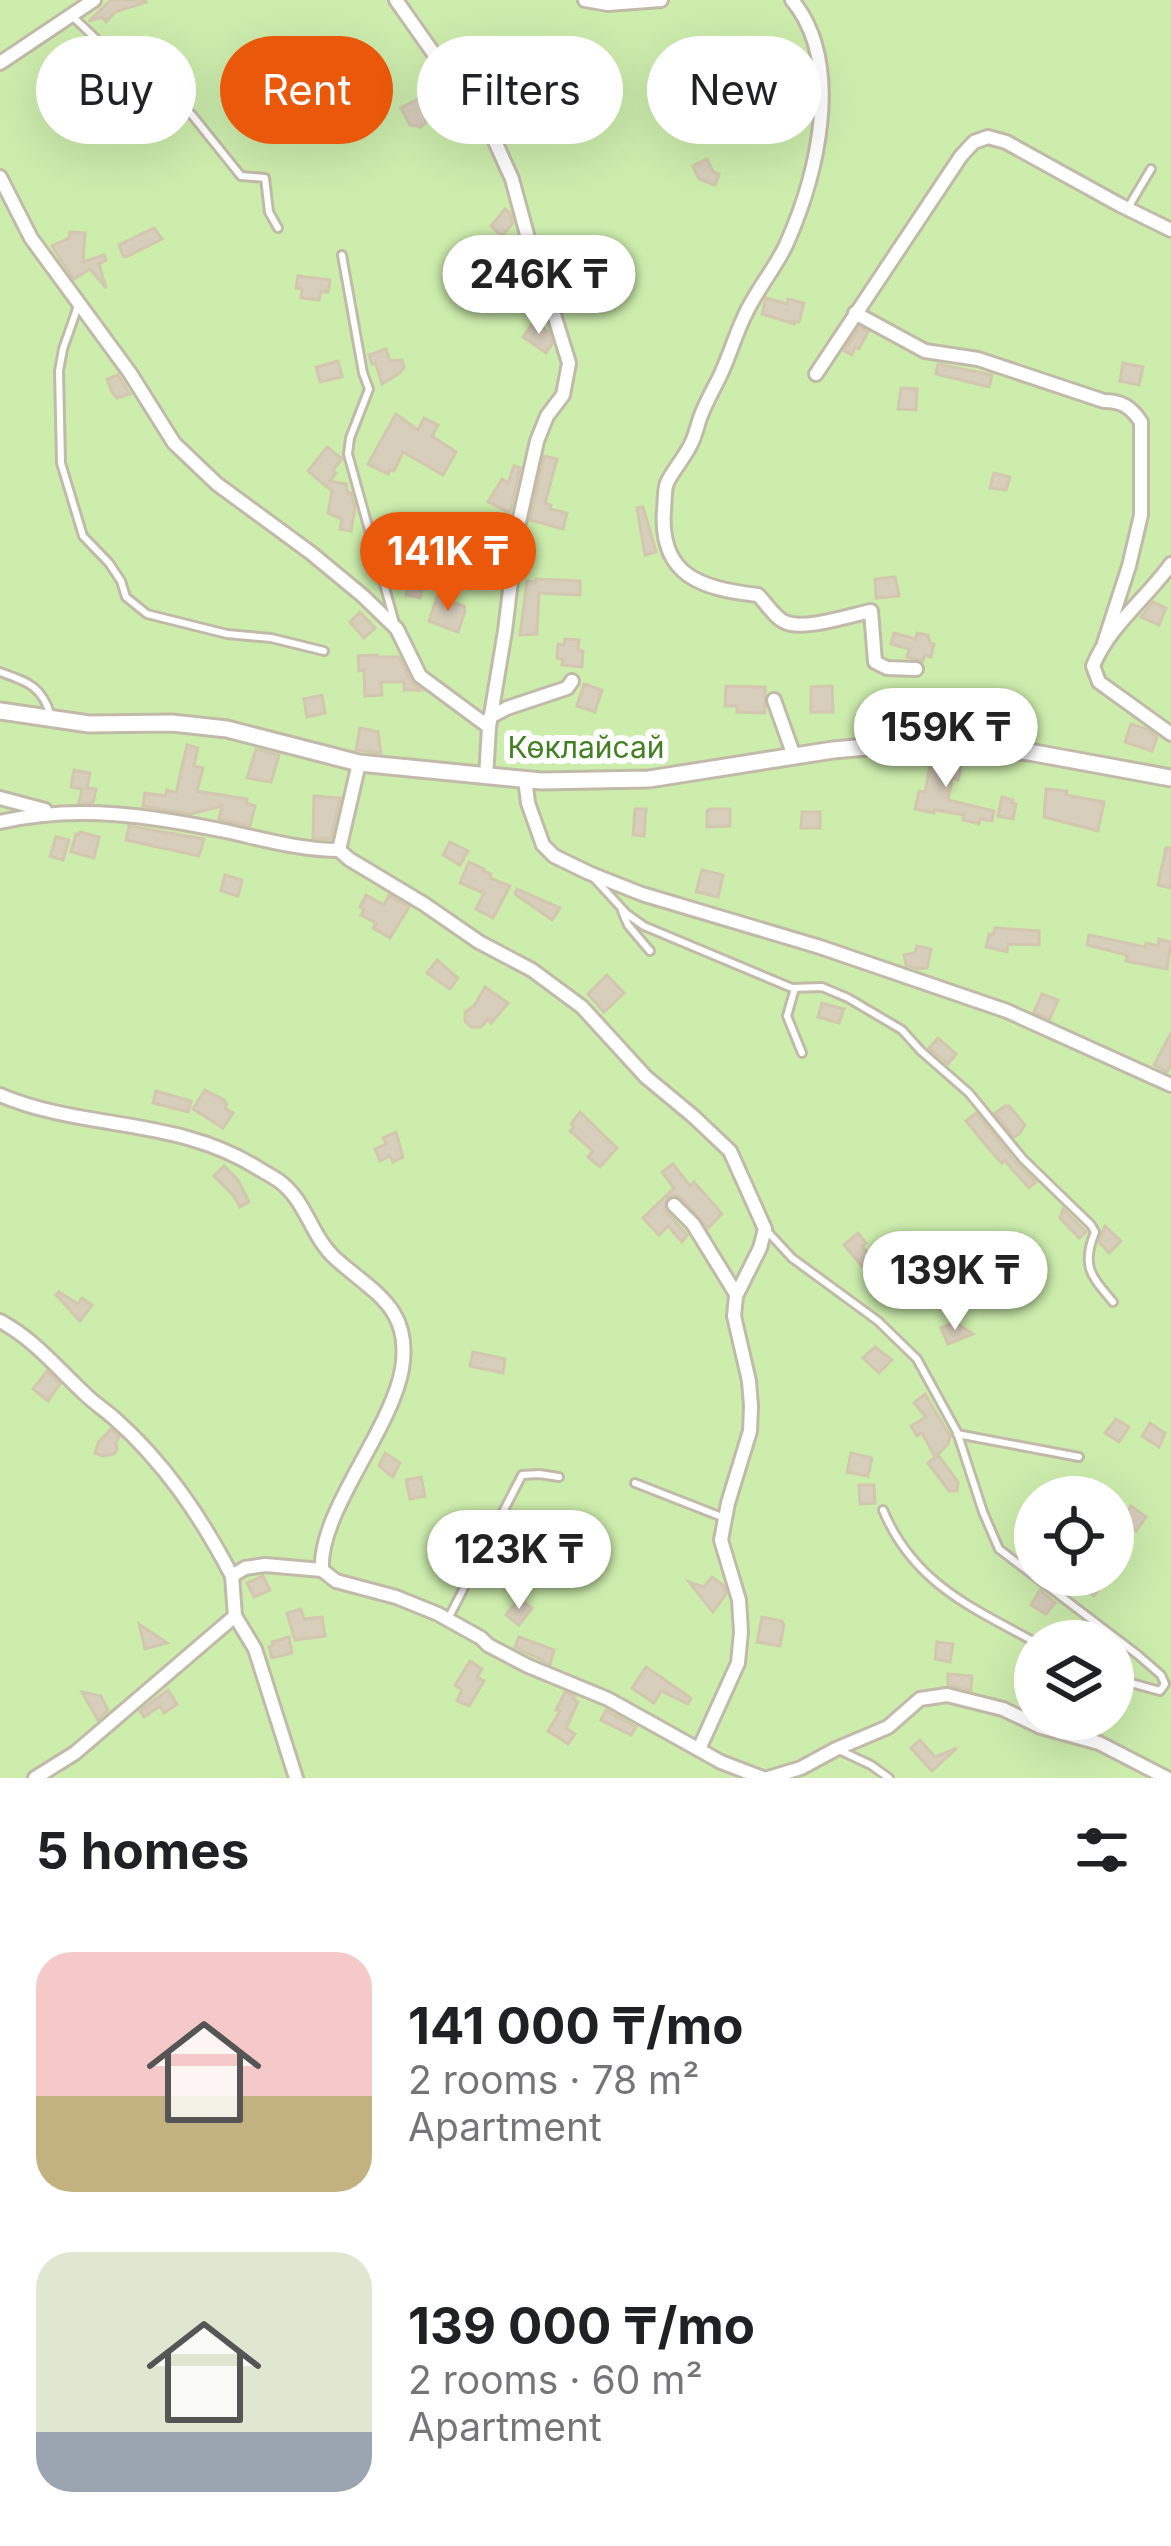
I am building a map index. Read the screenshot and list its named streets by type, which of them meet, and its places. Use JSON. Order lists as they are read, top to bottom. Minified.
{"parks":["Көклайсай"],"page":{"chip":["Buy","Rent","Filters","New"],"price":["246K ₸","141K ₸","159K ₸","139K ₸","123K ₸"],"heading":"5 homes","list":[{"name":"141 000 ₸/mo","note":"2 rooms · 78 m² · Apartment"},{"name":"139 000 ₸/mo","note":"2 rooms · 60 m² · Apartment"}]}}
